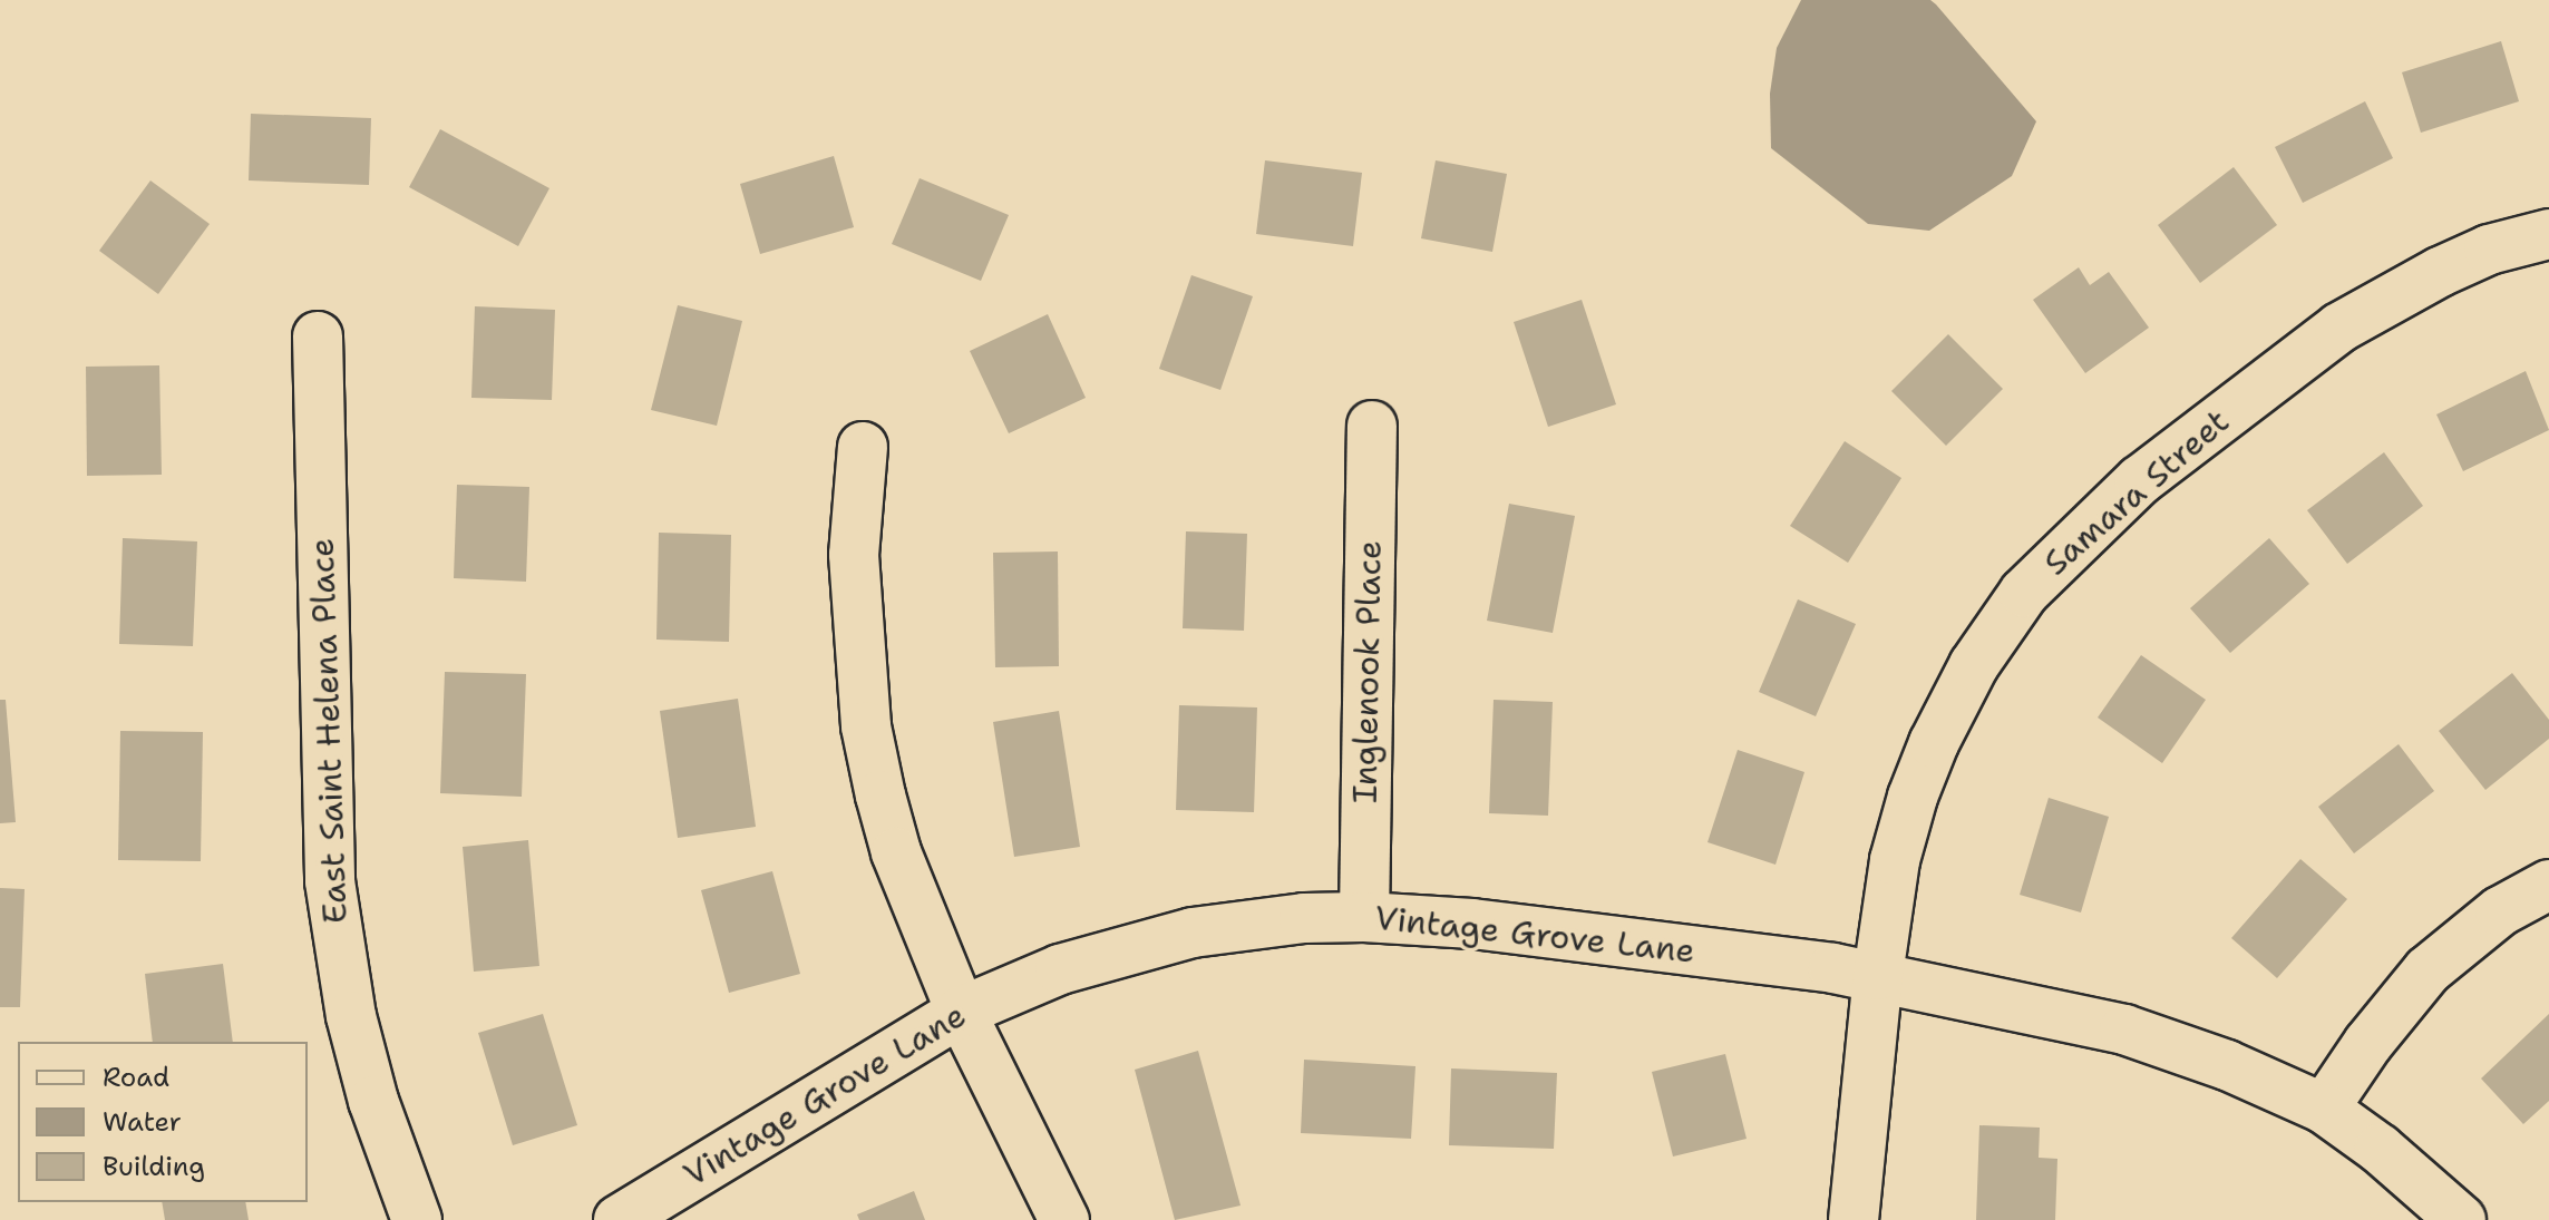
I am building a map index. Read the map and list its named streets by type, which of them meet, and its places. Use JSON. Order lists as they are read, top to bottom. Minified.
{"streets":{"street":["Samara Street","Inglenook Place","East Saint Helena Place","Vintage Grove Lane"]},"crossings":[["Samara Street","Vintage Grove Lane"],["Inglenook Place","Vintage Grove Lane"]],"legend":["Road","Water","Building"]}
